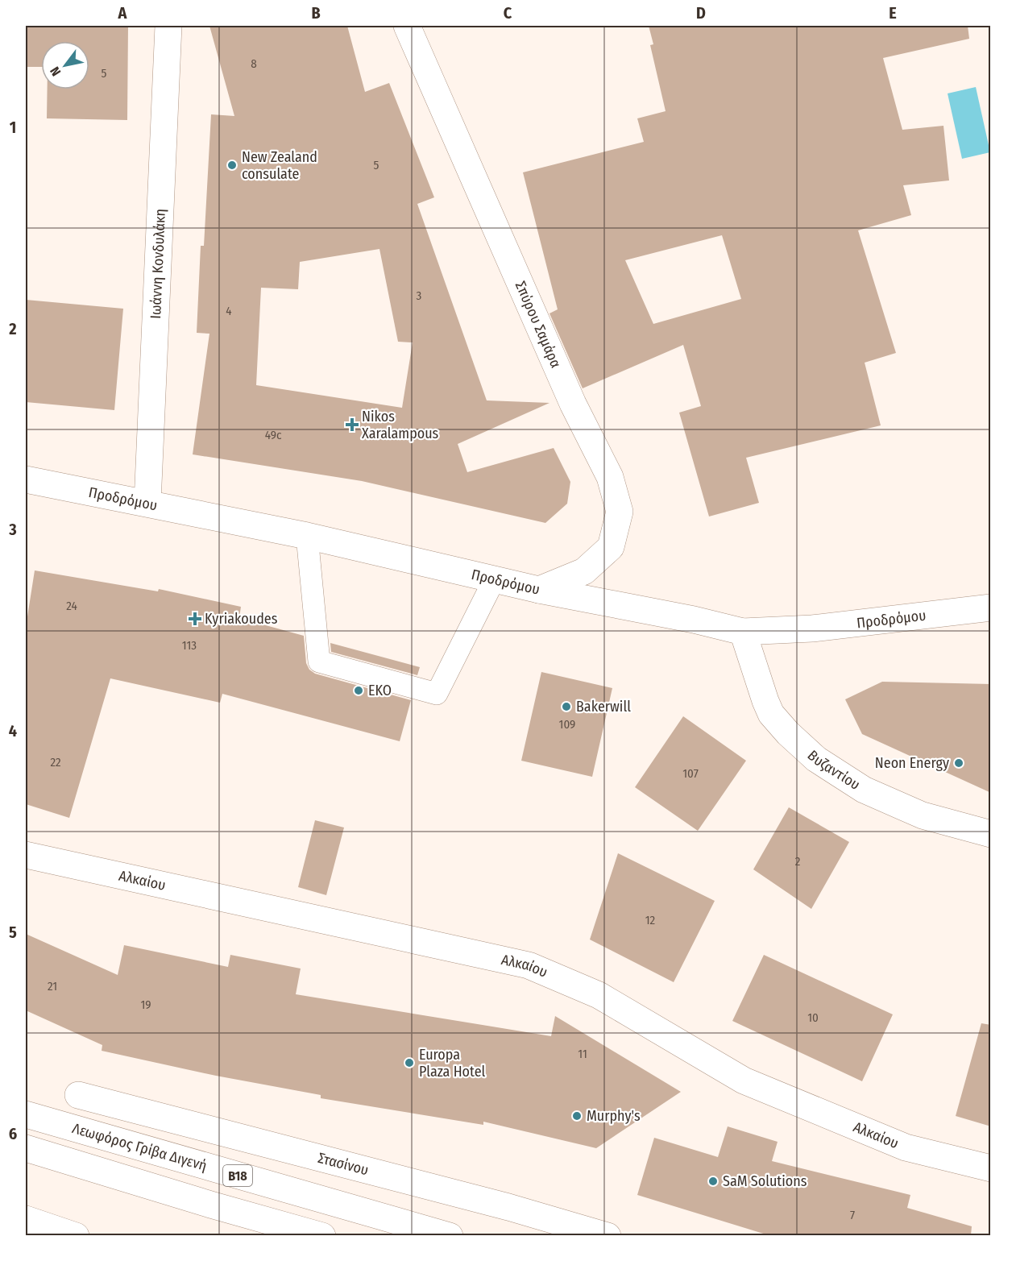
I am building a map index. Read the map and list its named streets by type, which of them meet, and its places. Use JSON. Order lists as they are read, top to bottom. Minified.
{"streets":{"street":["Ιωάννη Κονδυλάκη","Σπύρου Σαμάρα","Προδρόμου","Βυζαντίου","Αλκαίου","Λεωφόρος Γρίβα Διγενή","Στασίνου","B18"]},"crossings":[["Ιωάννη Κονδυλάκη","Προδρόμου"],["Σπύρου Σαμάρα","Προδρόμου"],["Προδρόμου","Βυζαντίου"]],"places":{"other":["New Zealand consulate","EKO","Bakerwill","Neon Energy","Europa Plaza Hotel","Murphy's","SaM Solutions"],"health":["Nikos Xaralampous","Kyriakoudes"]},"house_numbers":["8","5","5","3","4","49c","24","113","109","22","107","2","12","21","19","10","11","7"],"north":"bottom left","grid":{"columns":["A","B","C","D","E"],"rows":["1","2","3","4","5","6"]}}
